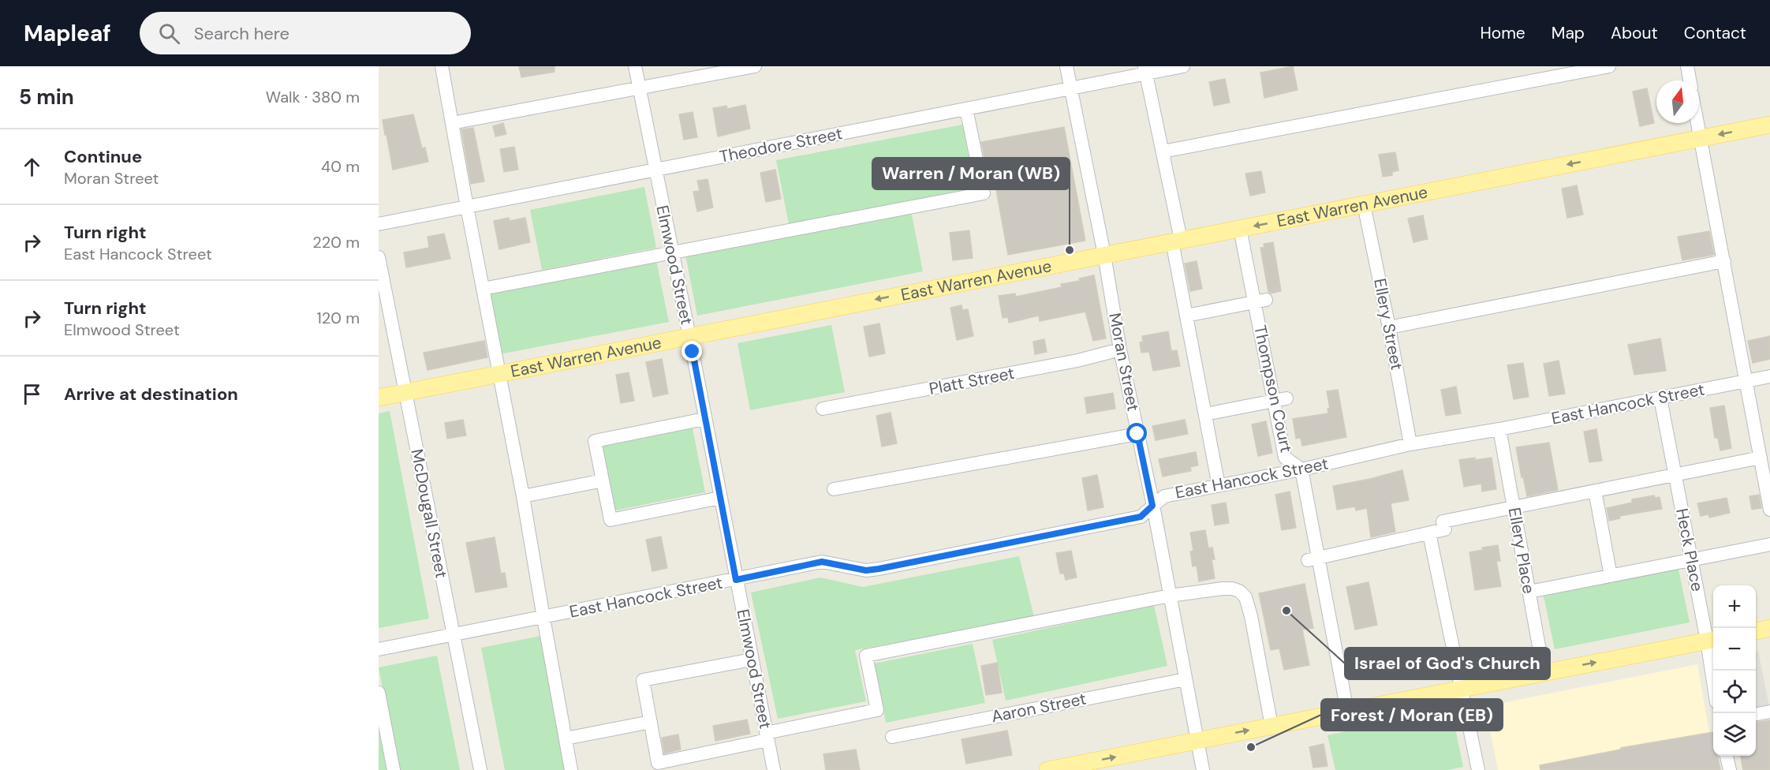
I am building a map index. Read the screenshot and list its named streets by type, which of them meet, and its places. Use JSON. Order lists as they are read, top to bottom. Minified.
{"streets":{"main road":["East Warren Avenue"],"street":["Theodore Street","Elmwood Street","Ellery Street","Moran Street","Platt Street","Thompson Court","East Hancock Street","McDougall Street","Heck Place","Ellery Place","Aaron Street"]},"crossings":[["Theodore Street","Elmwood Street"],["Theodore Street","Moran Street"],["East Warren Avenue","Elmwood Street"],["East Warren Avenue","Ellery Street"],["East Warren Avenue","Moran Street"],["East Warren Avenue","Thompson Court"],["East Warren Avenue","McDougall Street"],["Elmwood Street","East Hancock Street"],["Ellery Street","East Hancock Street"],["Moran Street","Platt Street"],["Moran Street","East Hancock Street"],["Moran Street","Aaron Street"],["Thompson Court","East Hancock Street"],["East Hancock Street","McDougall Street"],["East Hancock Street","Heck Place"],["East Hancock Street","Ellery Place"]],"one_way":["East Warren Avenue"],"places":["Warren / Moran (WB)","Israel of God's Church","Forest / Moran (EB)"],"north":"top","page":{"header":"Mapleaf","search":"Search here","nav":["Home","Map","About","Contact"],"heading":["5 min","Walk · 380 m"],"list":[["Continue","Moran Street","40 m"],["Turn right","East Hancock Street","220 m"],["Turn right","Elmwood Street","120 m"],"Arrive at destination"],"map_buttons":["+","−"]}}
